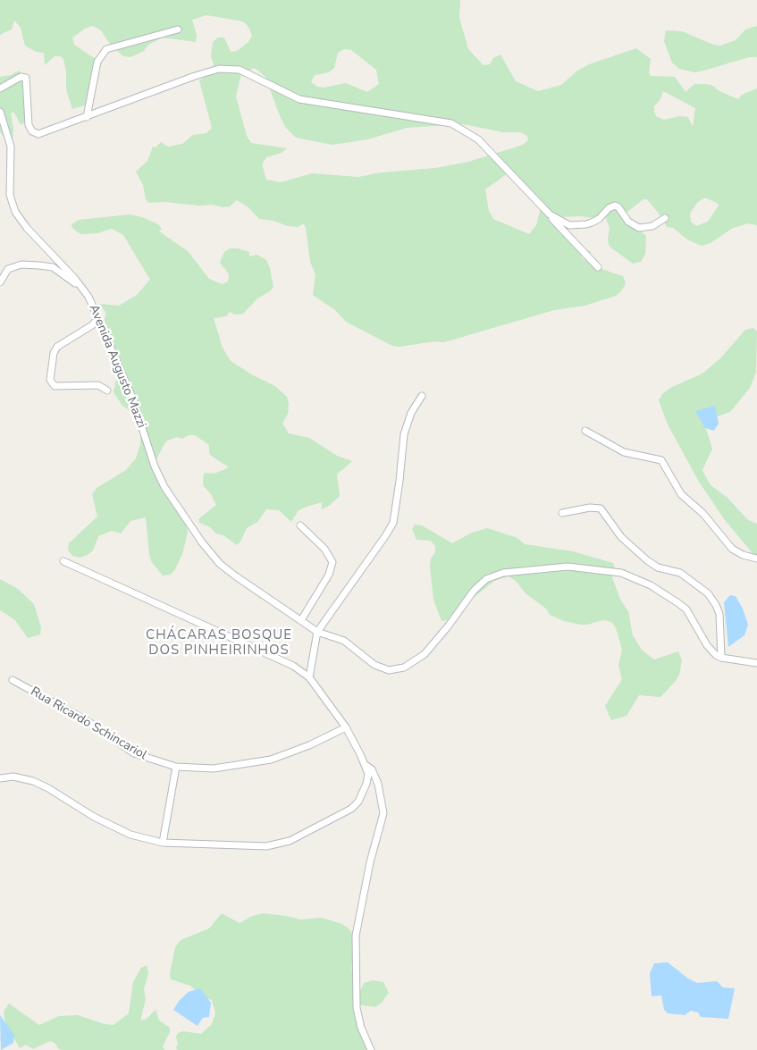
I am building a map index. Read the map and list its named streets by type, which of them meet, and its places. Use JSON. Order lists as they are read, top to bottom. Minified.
{"streets":{"street":["Avenida Augusto Mazzi","Rua Ricardo Schincariol"]},"districts":["CHÁCARAS BOSQUE DOS PINHEIRINHOS"]}
